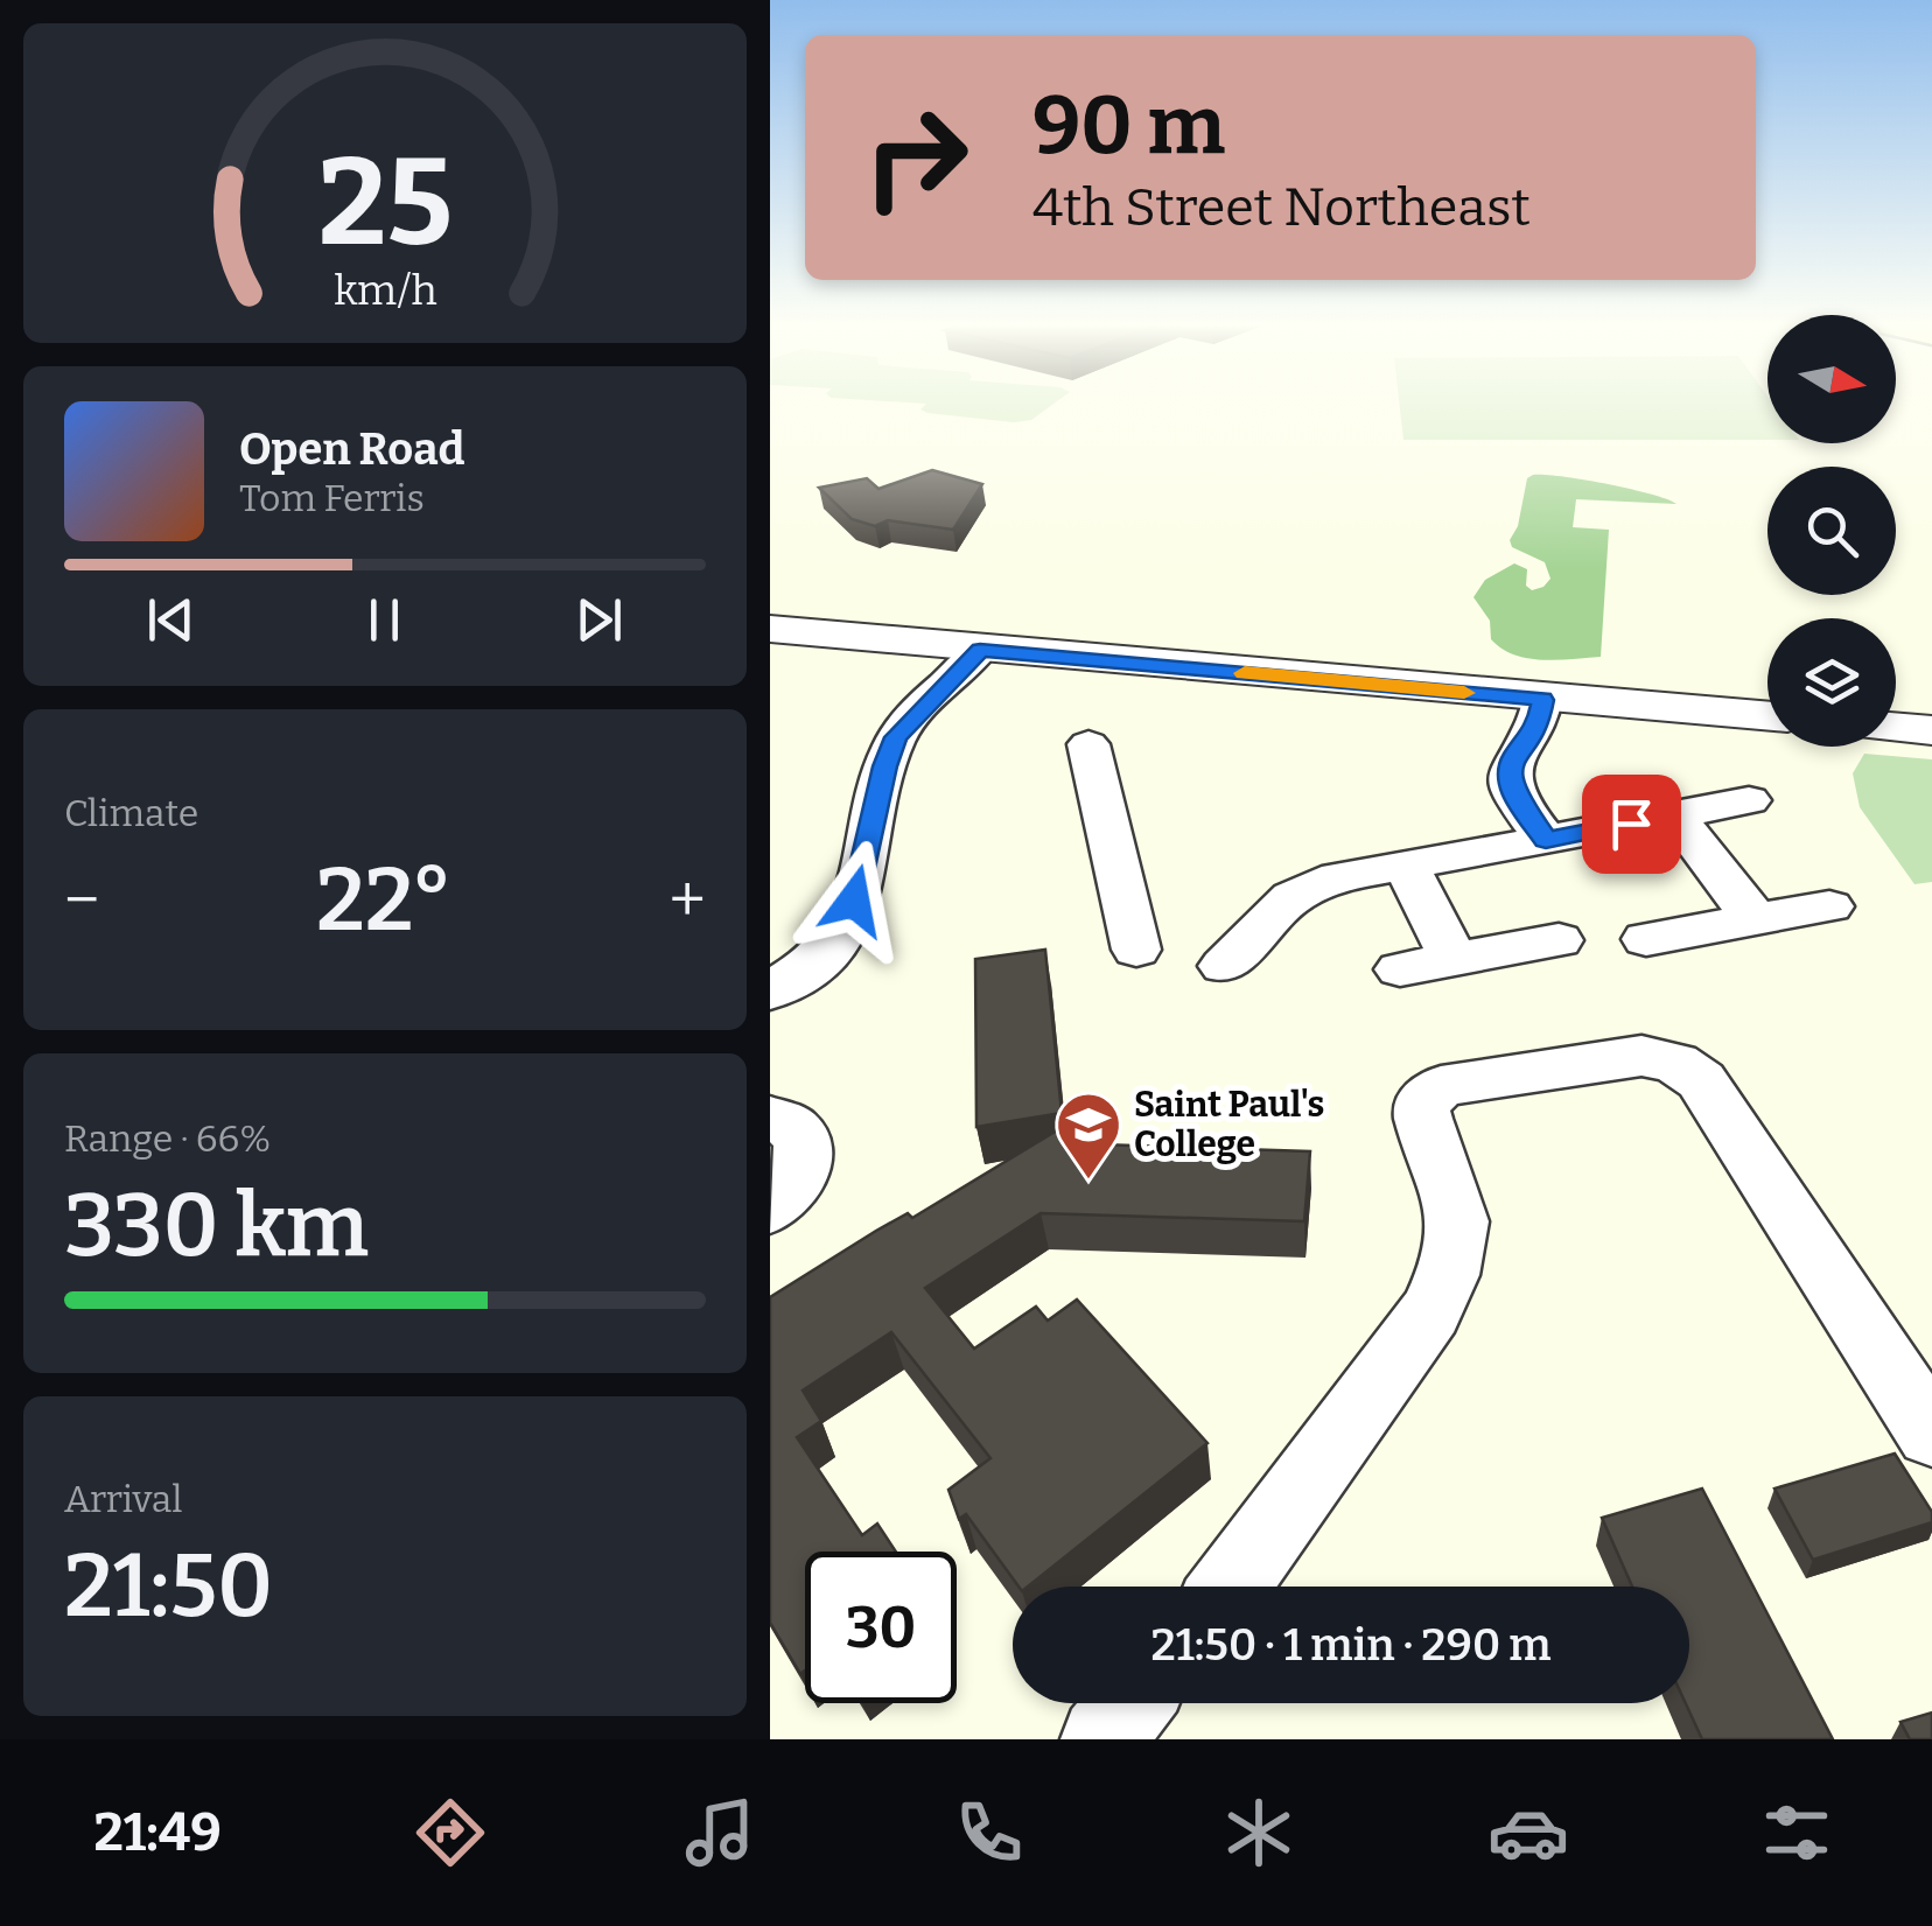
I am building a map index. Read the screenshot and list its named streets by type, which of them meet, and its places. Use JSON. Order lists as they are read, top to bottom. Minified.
{"places":{"school or university":["Saint Paul's College"]},"north":"right","page":{"turn":["90 m","4th Street Northeast"],"song":["Open Road","Tom Ferris"],"tile":["Climate",["Range · 66%","330 km"],["Arrival","21:50"]],"heat":["−","22°","+"],"limit":"30","trip":"21:50 · 1 min · 290 m","tabs":"21:49","gauge":["25","km/h"]}}
